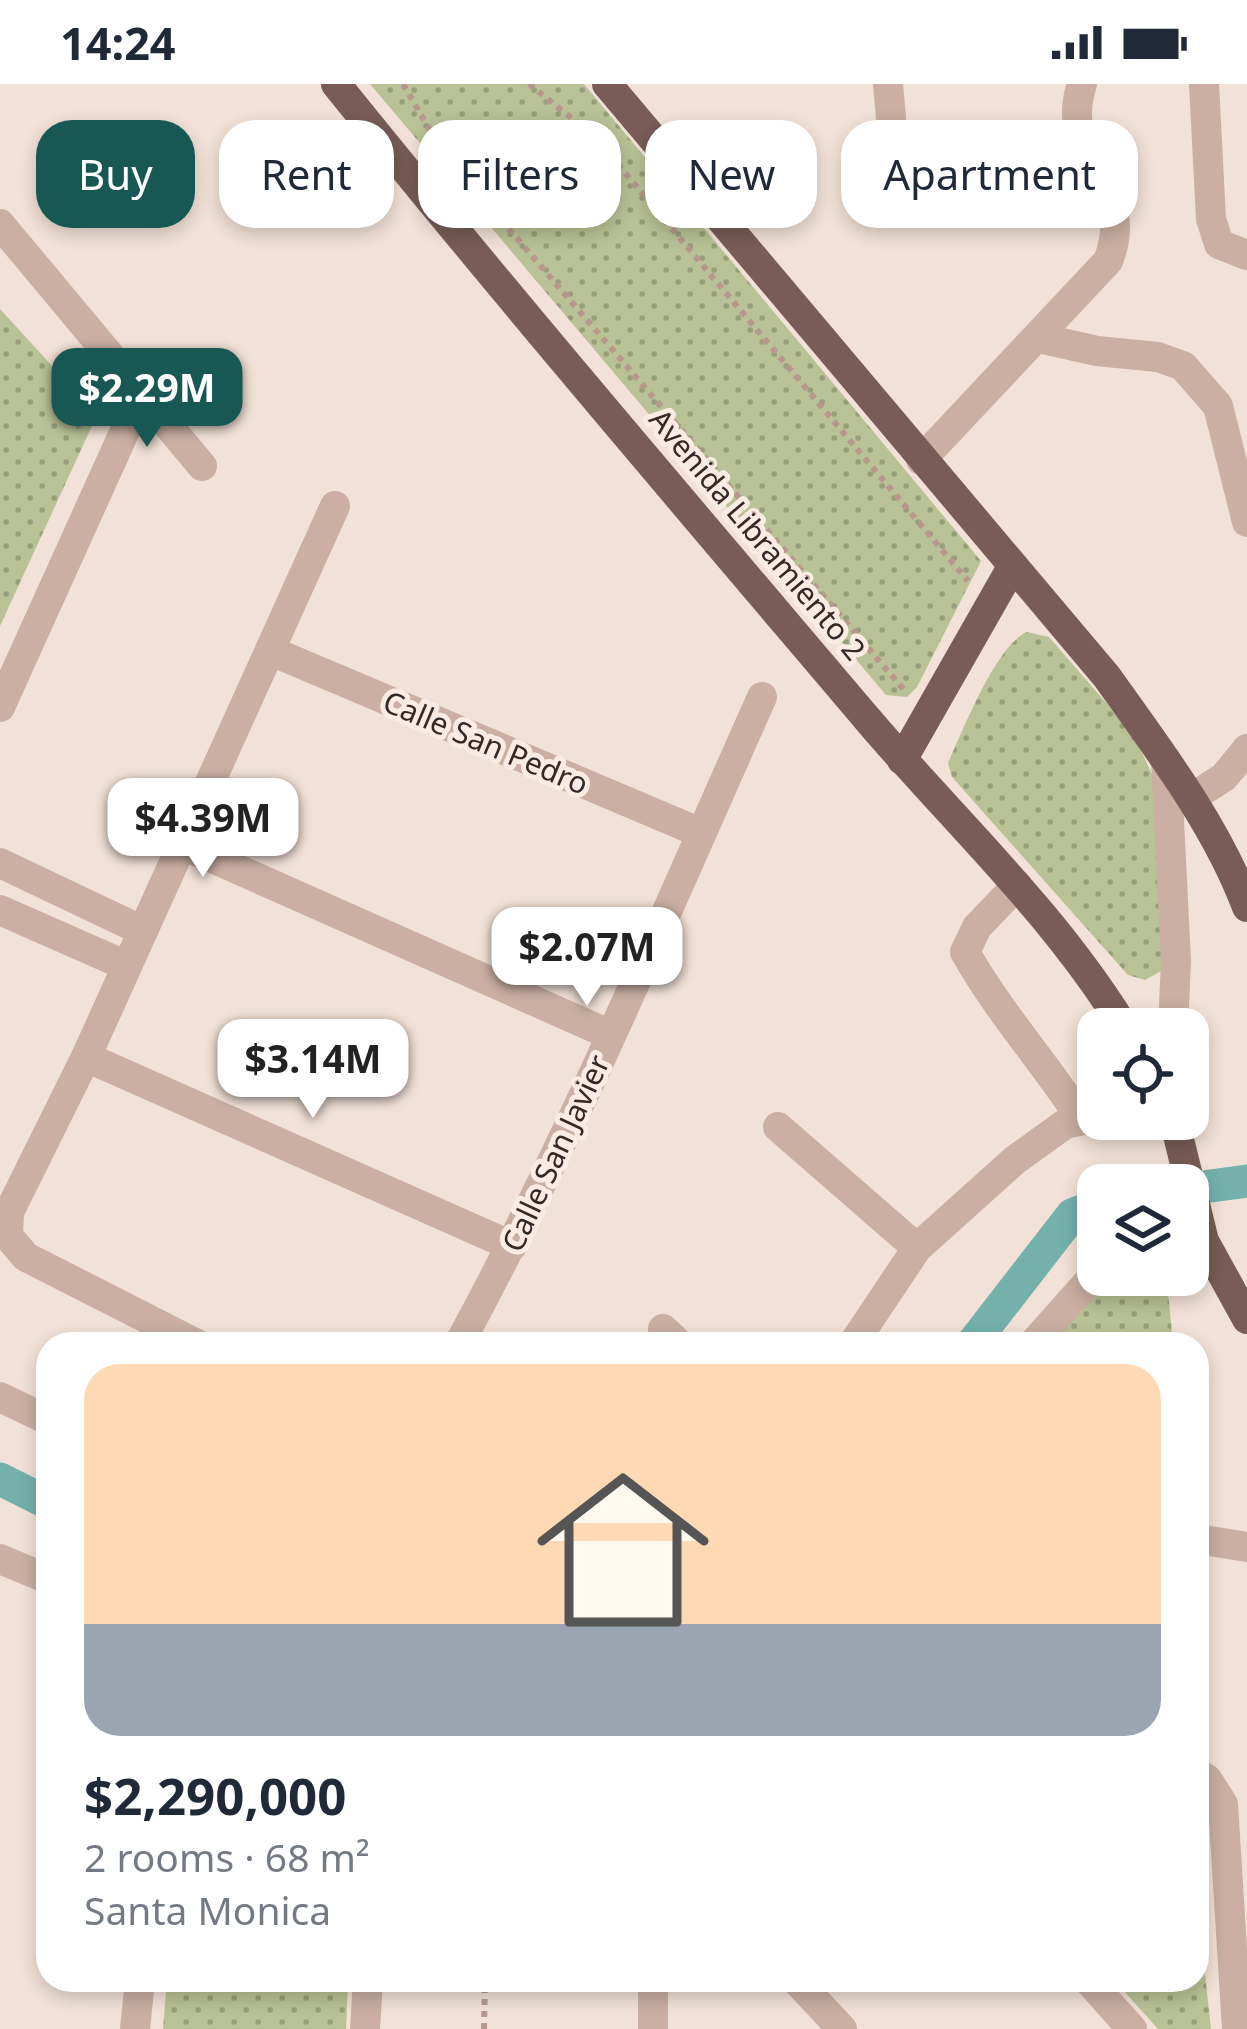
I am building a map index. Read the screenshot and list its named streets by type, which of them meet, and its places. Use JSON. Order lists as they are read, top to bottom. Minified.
{"streets":{"main road":["Avenida Libramiento 2"],"street":["Calle San Pedro","Calle San Javier"]},"crossings":[["Calle San Pedro","Calle San Javier"]],"page":{"status":"14:24","chip":["Buy","Rent","Filters","New","Apartment"],"price":["$2.29M","$4.39M","$2.07M","$3.14M"],"list":[{"name":"$2,290,000","note":"2 rooms · 68 m² · Santa Monica"}]}}
